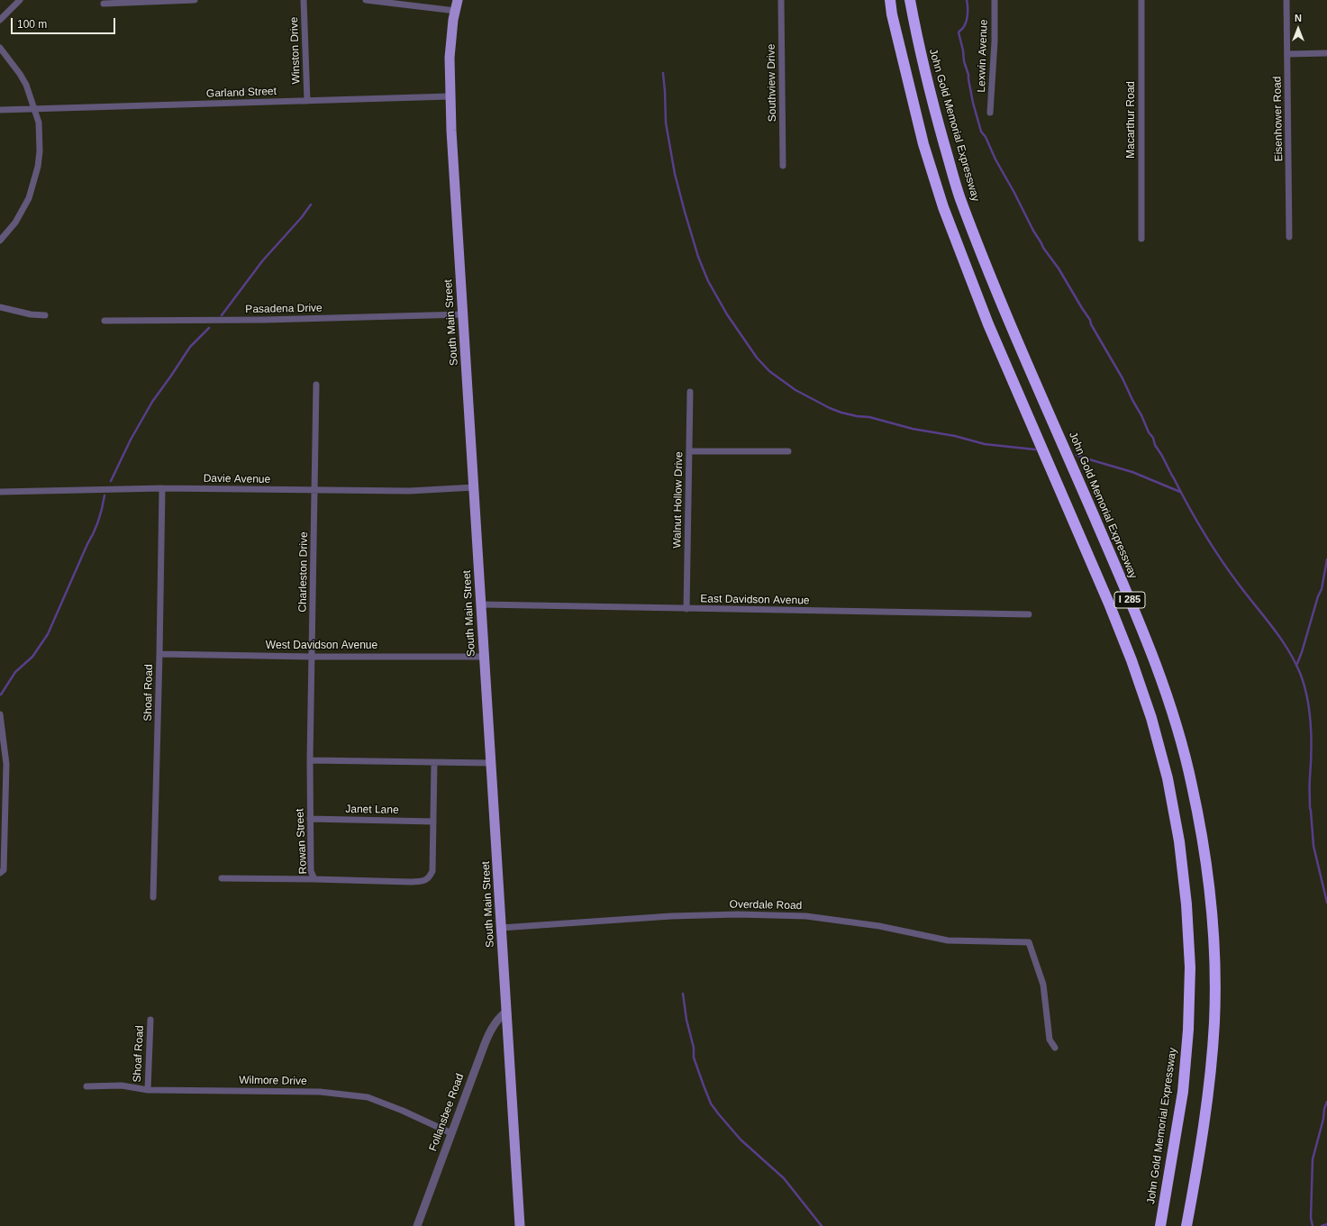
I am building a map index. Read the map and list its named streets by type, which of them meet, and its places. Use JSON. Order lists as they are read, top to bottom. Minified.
{"streets":{"highway":["John Gold Memorial Expressway","I 285"],"main road":["South Main Street"],"street":["Winston Drive","Lexwin Avenue","Southview Drive","Garland Street","Eisenhower Road","Macarthur Road","Pasadena Drive","Davie Avenue","Walnut Hollow Drive","Charleston Drive","East Davidson Avenue","West Davidson Avenue","Shoaf Road","Janet Lane","Rowan Street","Overdale Road","Wilmore Drive","Follansbee Road"]},"crossings":[["Winston Drive","Garland Street"],["Garland Street","South Main Street"],["Pasadena Drive","South Main Street"],["South Main Street","Davie Avenue"],["South Main Street","East Davidson Avenue"],["South Main Street","West Davidson Avenue"],["South Main Street","Overdale Road"],["South Main Street","Follansbee Road"],["Davie Avenue","Charleston Drive"],["Davie Avenue","Shoaf Road"],["Walnut Hollow Drive","East Davidson Avenue"],["Charleston Drive","West Davidson Avenue"],["Charleston Drive","Rowan Street"],["West Davidson Avenue","Shoaf Road"],["Shoaf Road","Wilmore Drive"],["Janet Lane","Rowan Street"],["Wilmore Drive","Follansbee Road"]],"scale_bar":"100 m","north":"top"}
